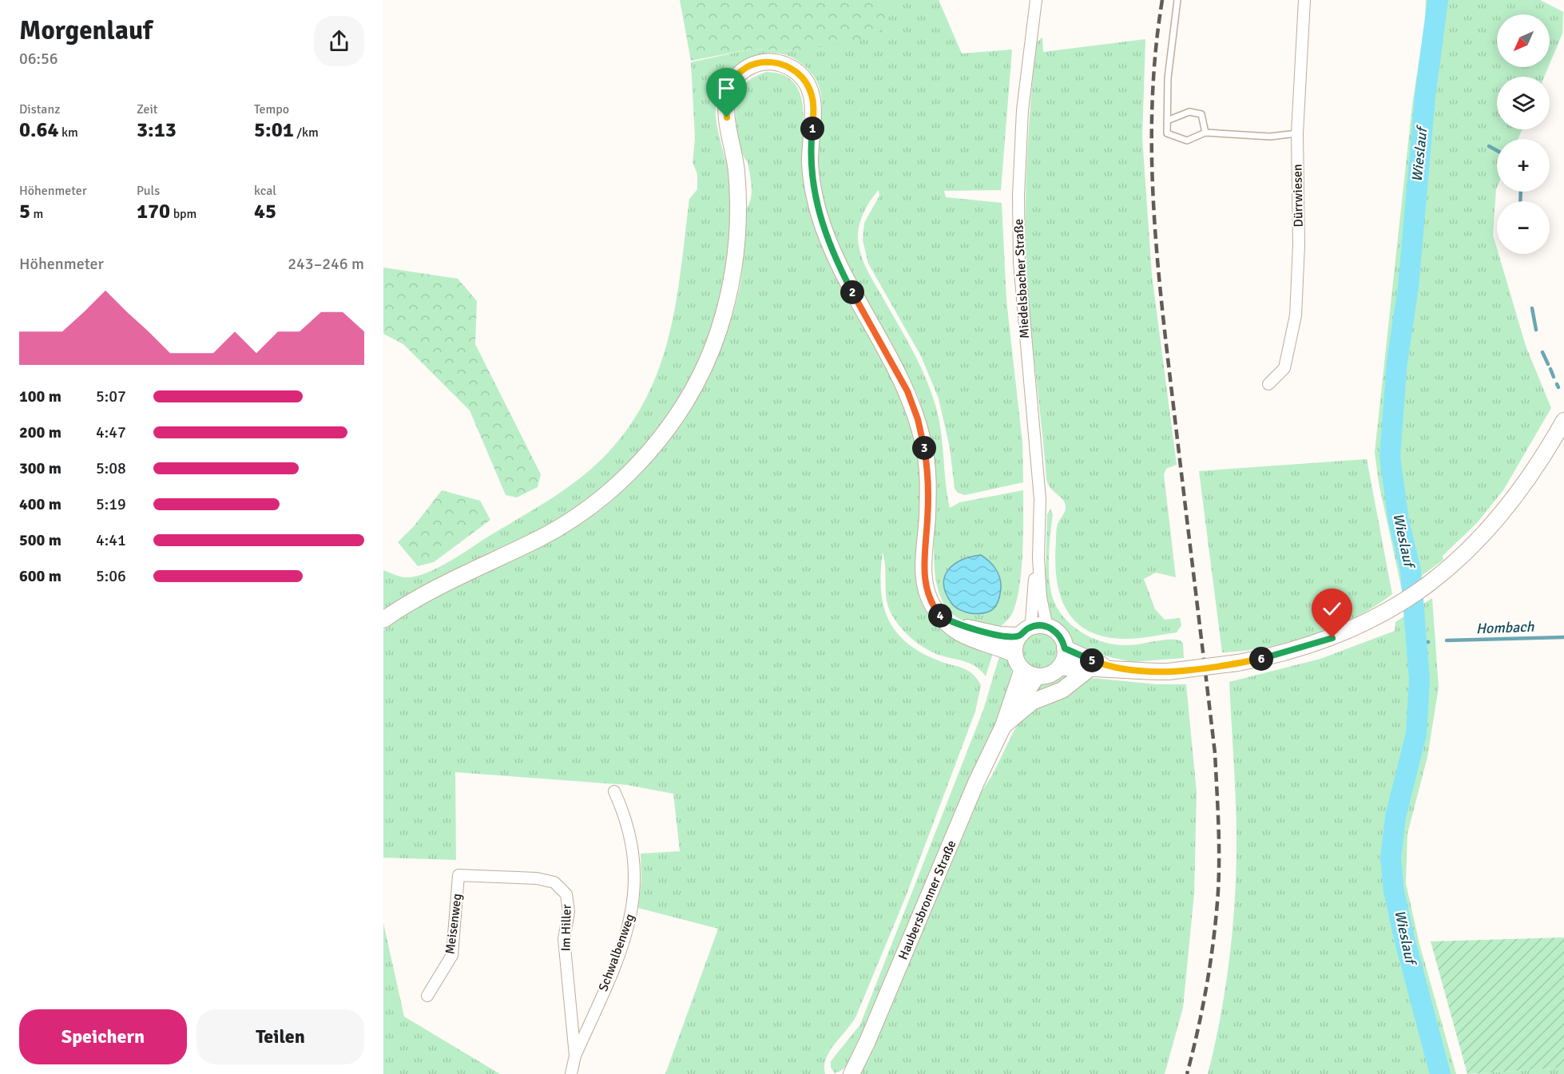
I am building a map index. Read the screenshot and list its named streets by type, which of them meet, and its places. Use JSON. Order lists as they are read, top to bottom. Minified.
{"streets":{"main road":["Haubersbronner Straße"],"street":["Dürrwiesen","Miedelsbacher Straße","Meisenweg","Im Hiller","Schwalbenweg"]},"crossings":[["Meisenweg","Im Hiller"],["Im Hiller","Schwalbenweg"]],"water":["Wieslauf","Hombach"],"north":"bottom left","page":{"heading":["Morgenlauf","06:56"],"map_buttons":["+","−"],"stats":[["Distanz","0.64 km"],["Zeit","3:13"],["Tempo","5:01 /km"],["Höhenmeter","5 m"],["Puls","170 bpm"],["kcal","45"]],"pins":["1","2","3","4","6","5"],"chart":["Höhenmeter","243–246 m"],"list":[{"name":"100 m","note":"5:07"},{"name":"200 m","note":"4:47"},{"name":"300 m","note":"5:08"},{"name":"400 m","note":"5:19"},{"name":"500 m","note":"4:41"},{"name":"600 m","note":"5:06"}],"buttons":["Speichern","Teilen"]}}
